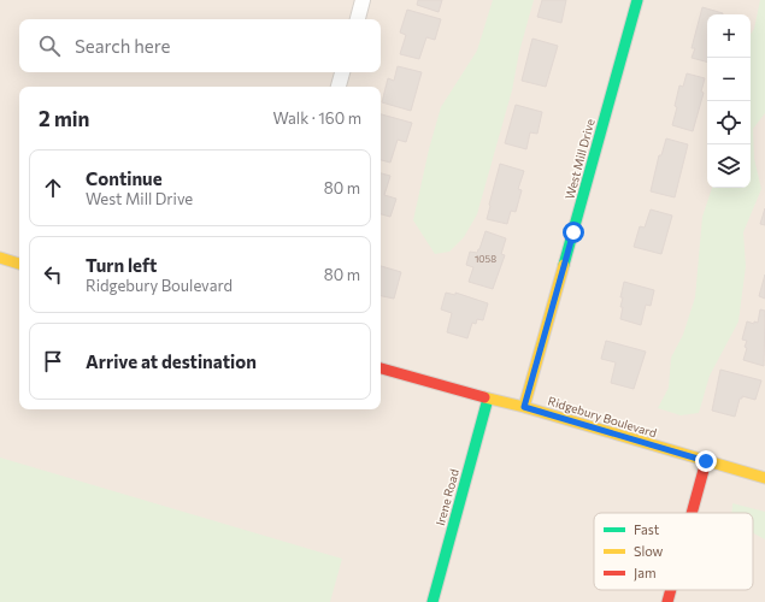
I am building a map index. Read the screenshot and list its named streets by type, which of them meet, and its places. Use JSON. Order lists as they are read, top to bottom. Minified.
{"streets":{"street":["West Mill Drive","Ridgebury Boulevard","Irene Road"]},"crossings":[["West Mill Drive","Ridgebury Boulevard"],["Ridgebury Boulevard","Irene Road"]],"house_numbers":["1058"],"legend":["Fast","Slow","Jam"],"page":{"map_buttons":["+","−"],"search":"Search here","heading":["2 min","Walk · 160 m"],"list":[["Continue","West Mill Drive","80 m"],["Turn left","Ridgebury Boulevard","80 m"],"Arrive at destination"]}}
